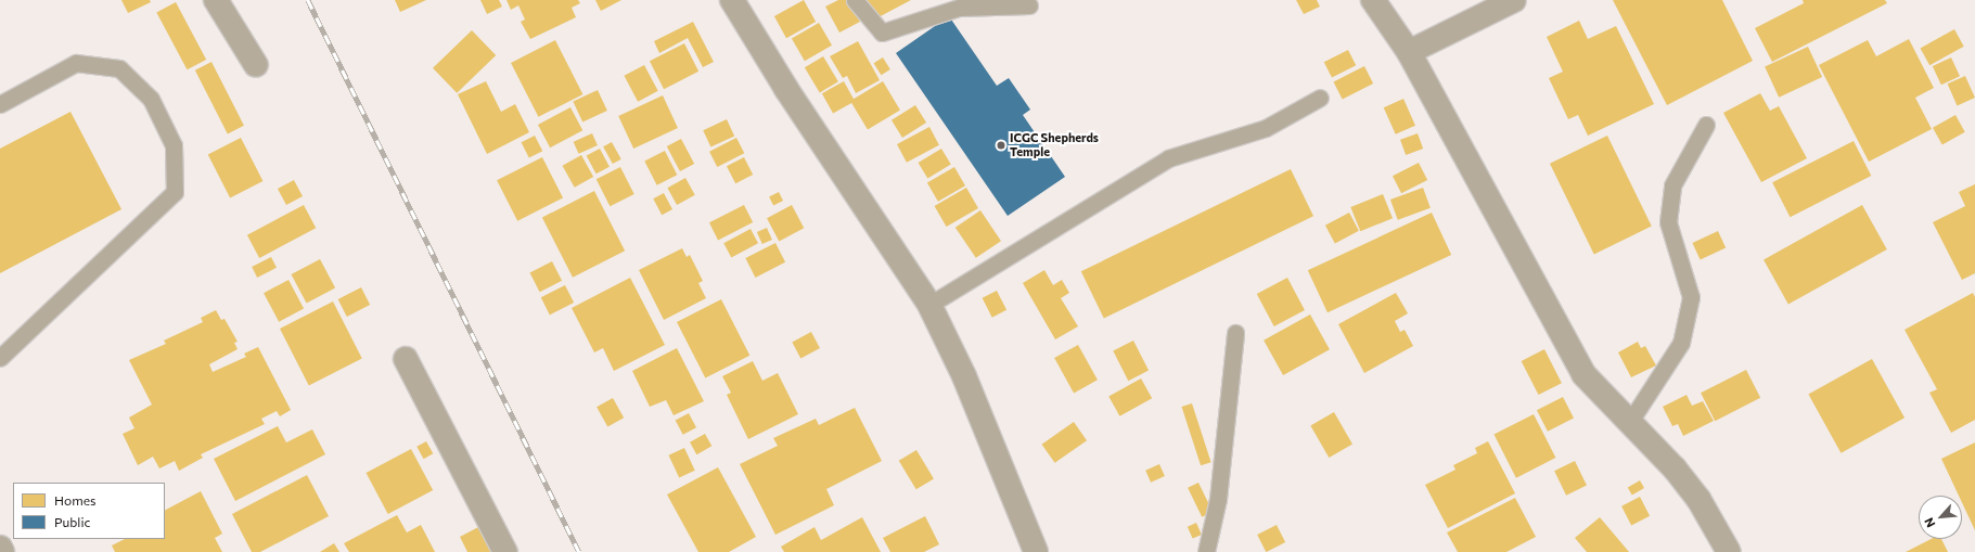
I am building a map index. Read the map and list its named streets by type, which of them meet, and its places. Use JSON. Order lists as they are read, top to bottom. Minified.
{"places":["ICGC Shepherds Temple"],"legend":["Homes","Public"],"north":"bottom left"}
